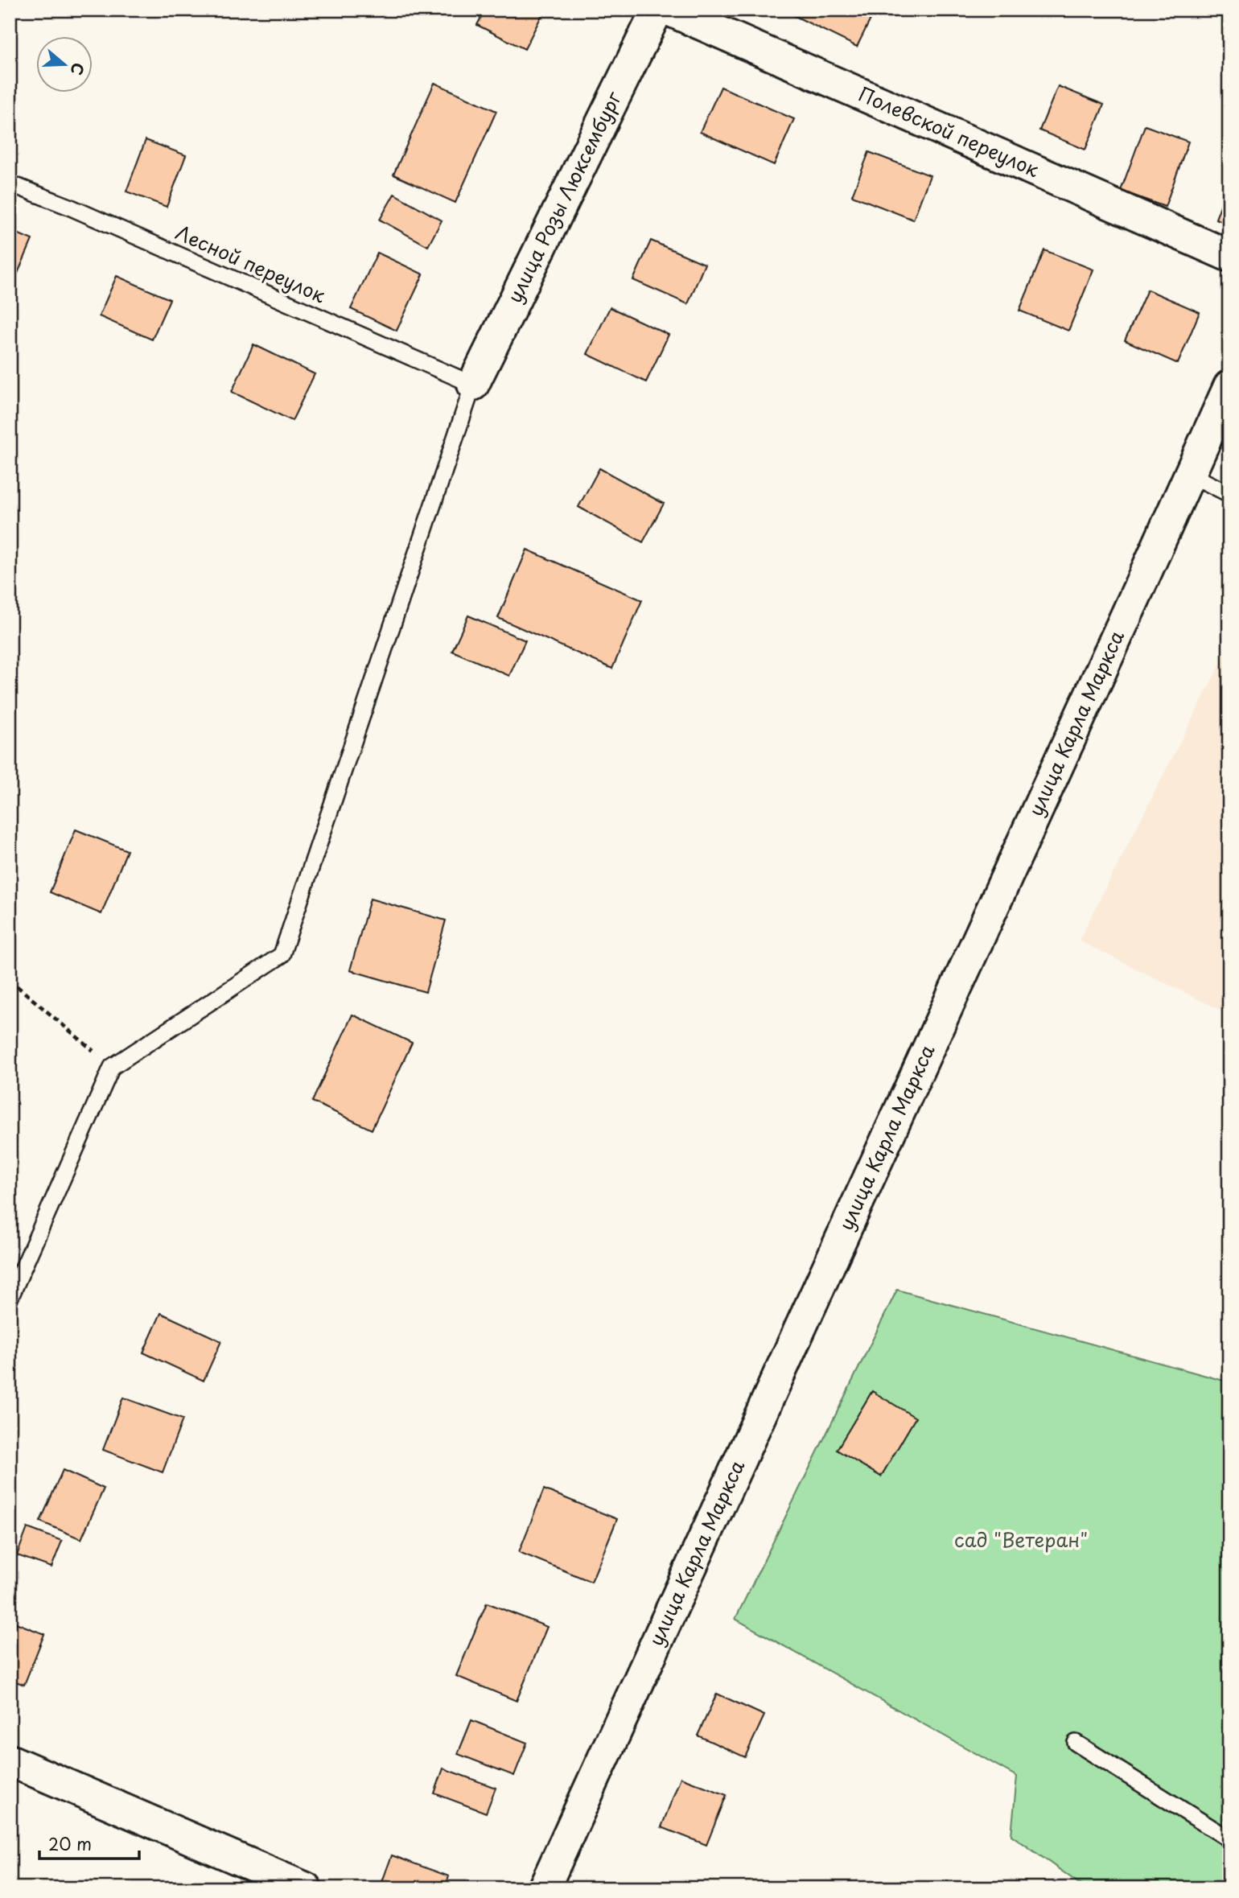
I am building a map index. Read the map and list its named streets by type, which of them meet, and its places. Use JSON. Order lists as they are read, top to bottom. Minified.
{"streets":{"street":["Полевской переулок","улица Розы Люксембург","улица Карла Маркса"],"lane":["Лесной переулок"]},"crossings":[["улица Розы Люксембург","Лесной переулок"]],"parks":["сад \"Ветеран\""],"scale_bar":"20 m","north":"right"}
